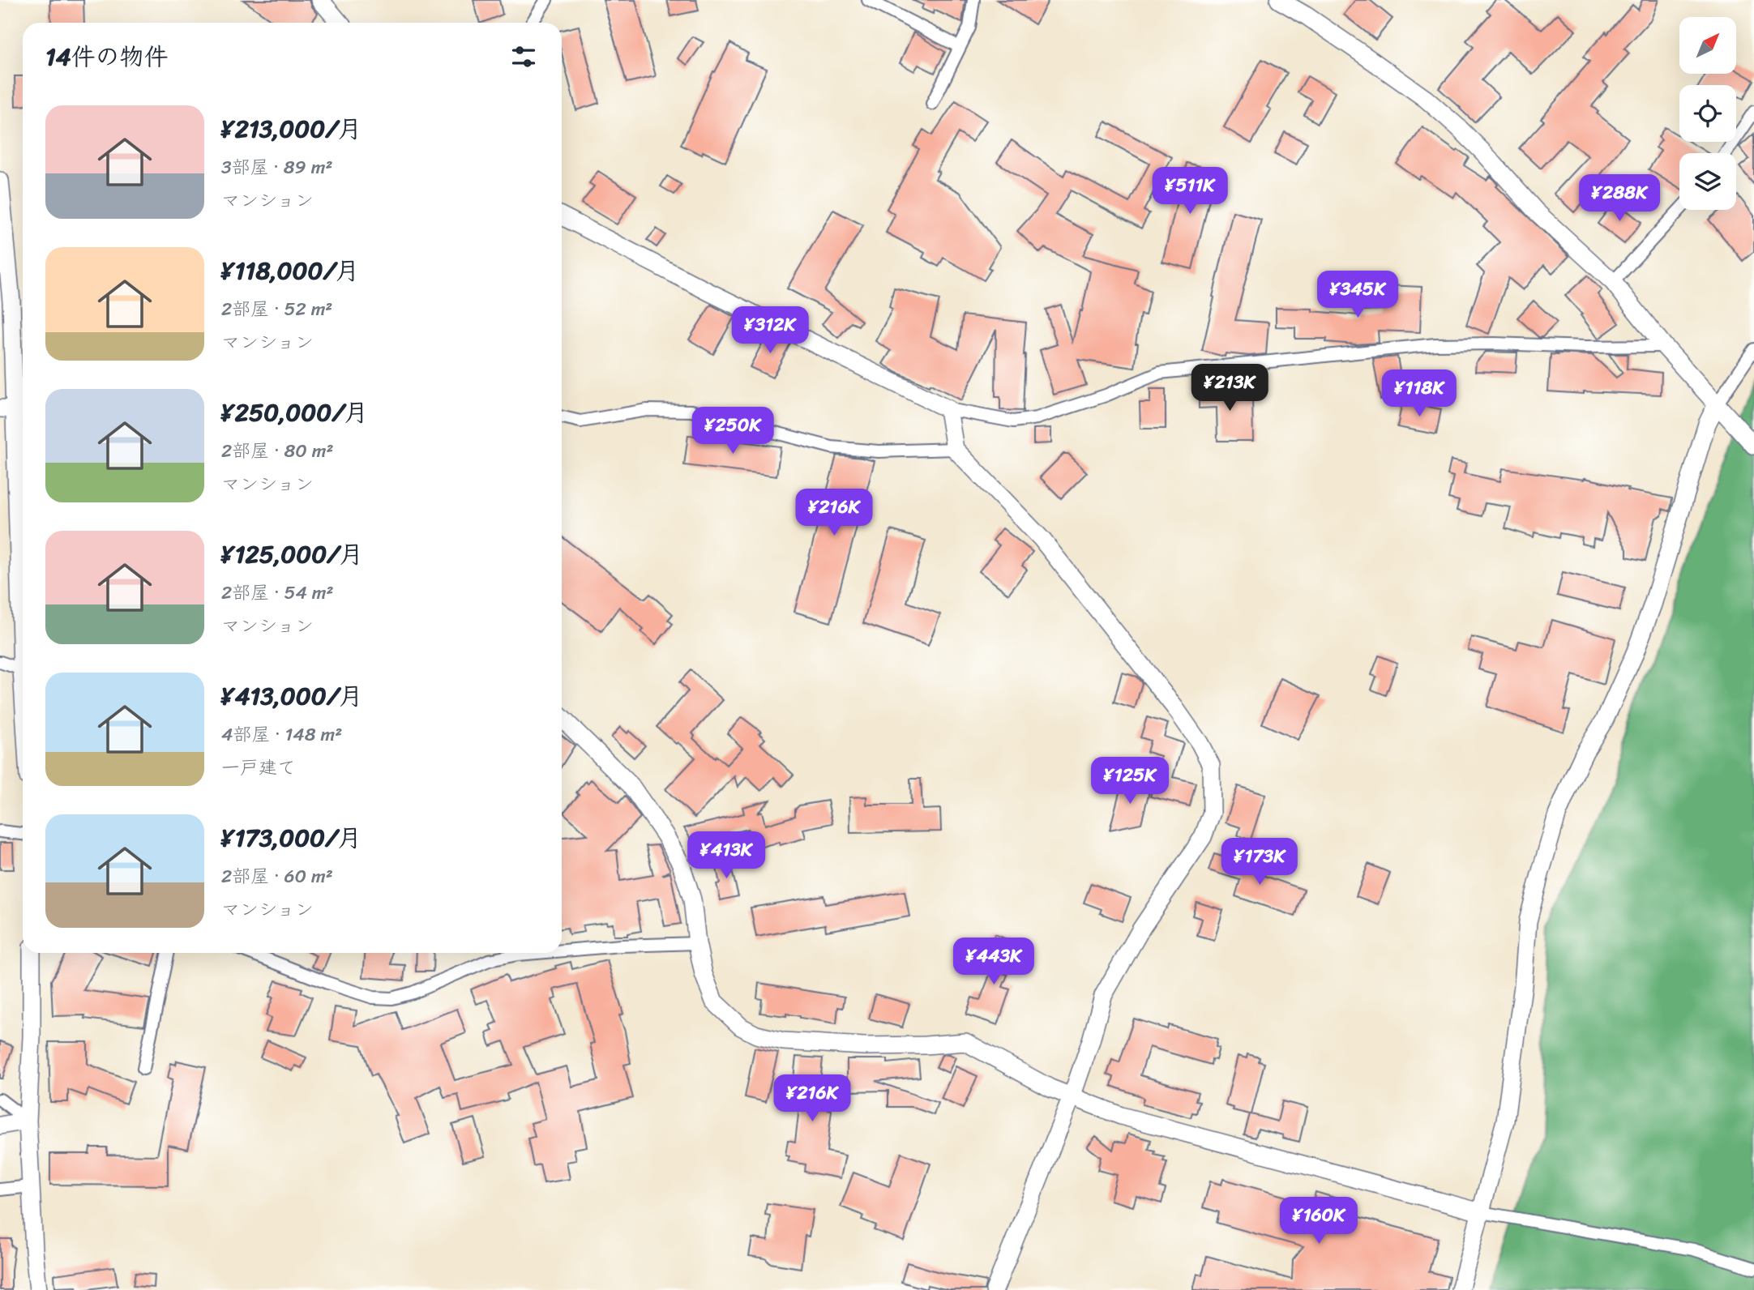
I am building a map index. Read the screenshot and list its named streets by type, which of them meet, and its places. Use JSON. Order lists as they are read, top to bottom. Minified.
{"north":"top right","page":{"heading":"14件の物件","list":[{"name":"¥213,000/月","note":"3部屋 · 89 m² · マンション"},{"name":"¥118,000/月","note":"2部屋 · 52 m² · マンション"},{"name":"¥250,000/月","note":"2部屋 · 80 m² · マンション"},{"name":"¥125,000/月","note":"2部屋 · 54 m² · マンション"},{"name":"¥413,000/月","note":"4部屋 · 148 m² · 一戸建て"},{"name":"¥173,000/月","note":"2部屋 · 60 m² · マンション"}],"price":["¥511K","¥288K","¥345K","¥312K","¥213K","¥118K","¥250K","¥216K","¥125K","¥413K","¥173K","¥443K","¥216K","¥160K"]}}
